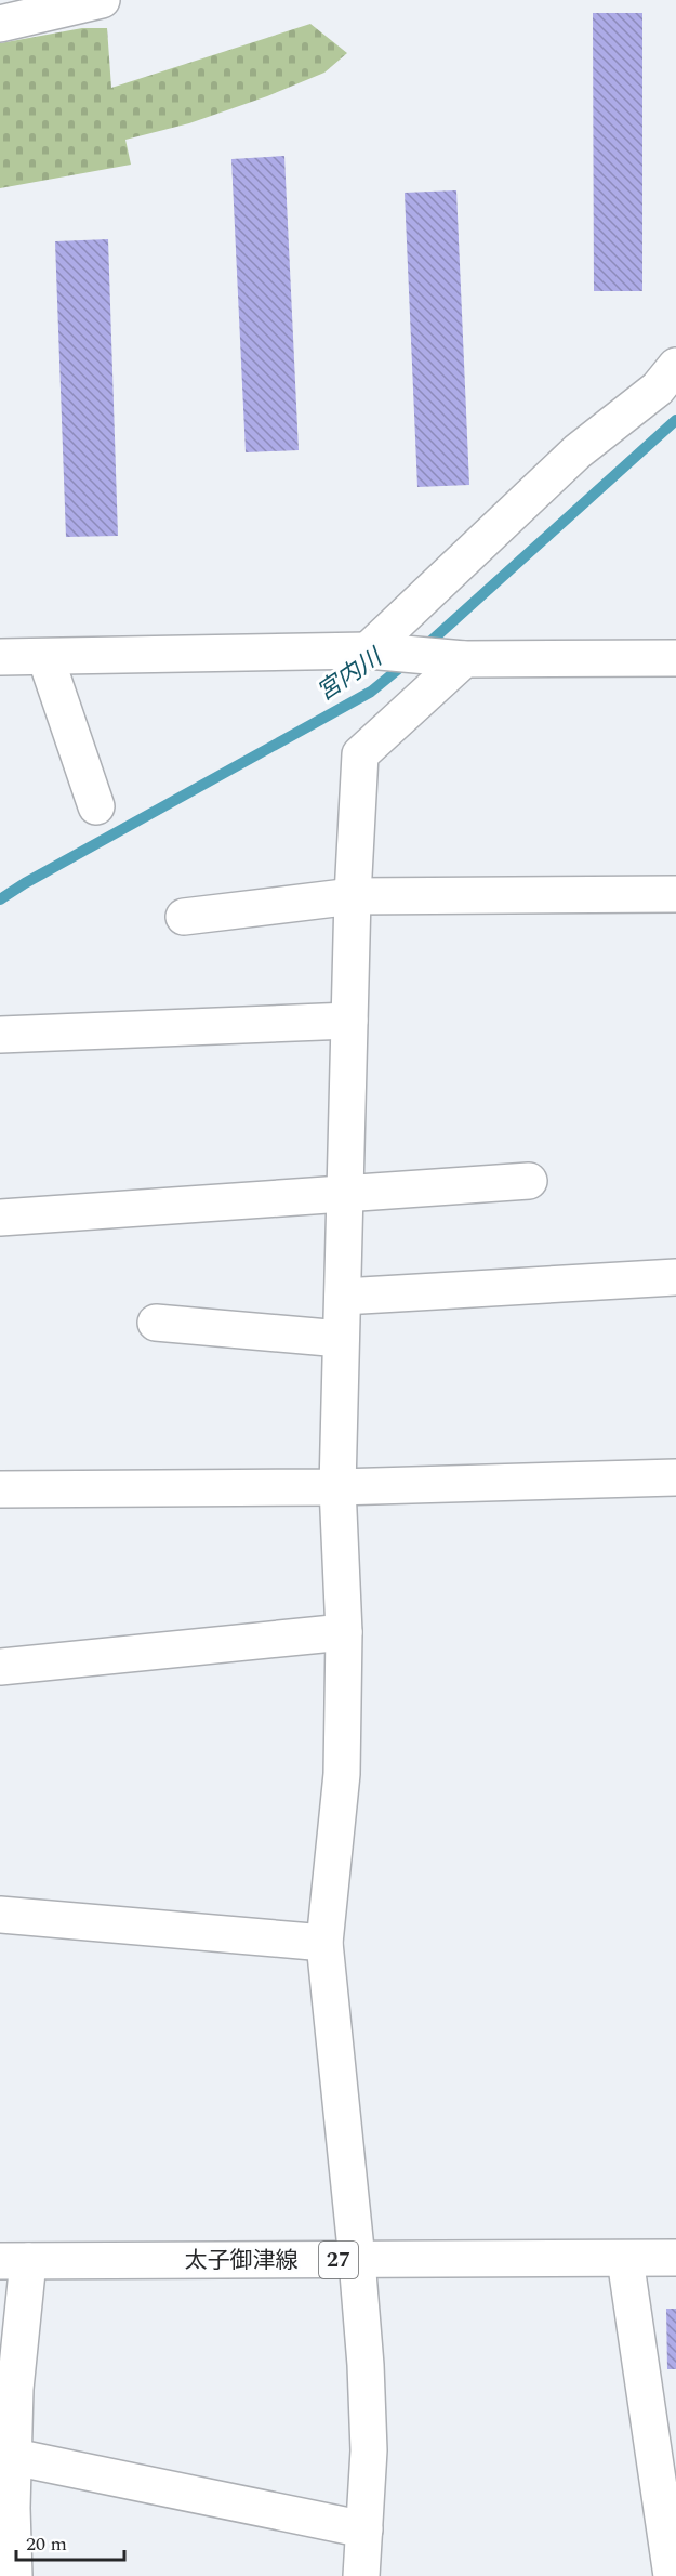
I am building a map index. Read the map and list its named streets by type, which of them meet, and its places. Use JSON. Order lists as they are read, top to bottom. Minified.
{"streets":{"street":["27","太子御津線"]},"water":["宮内川"],"scale_bar":"20 m"}
